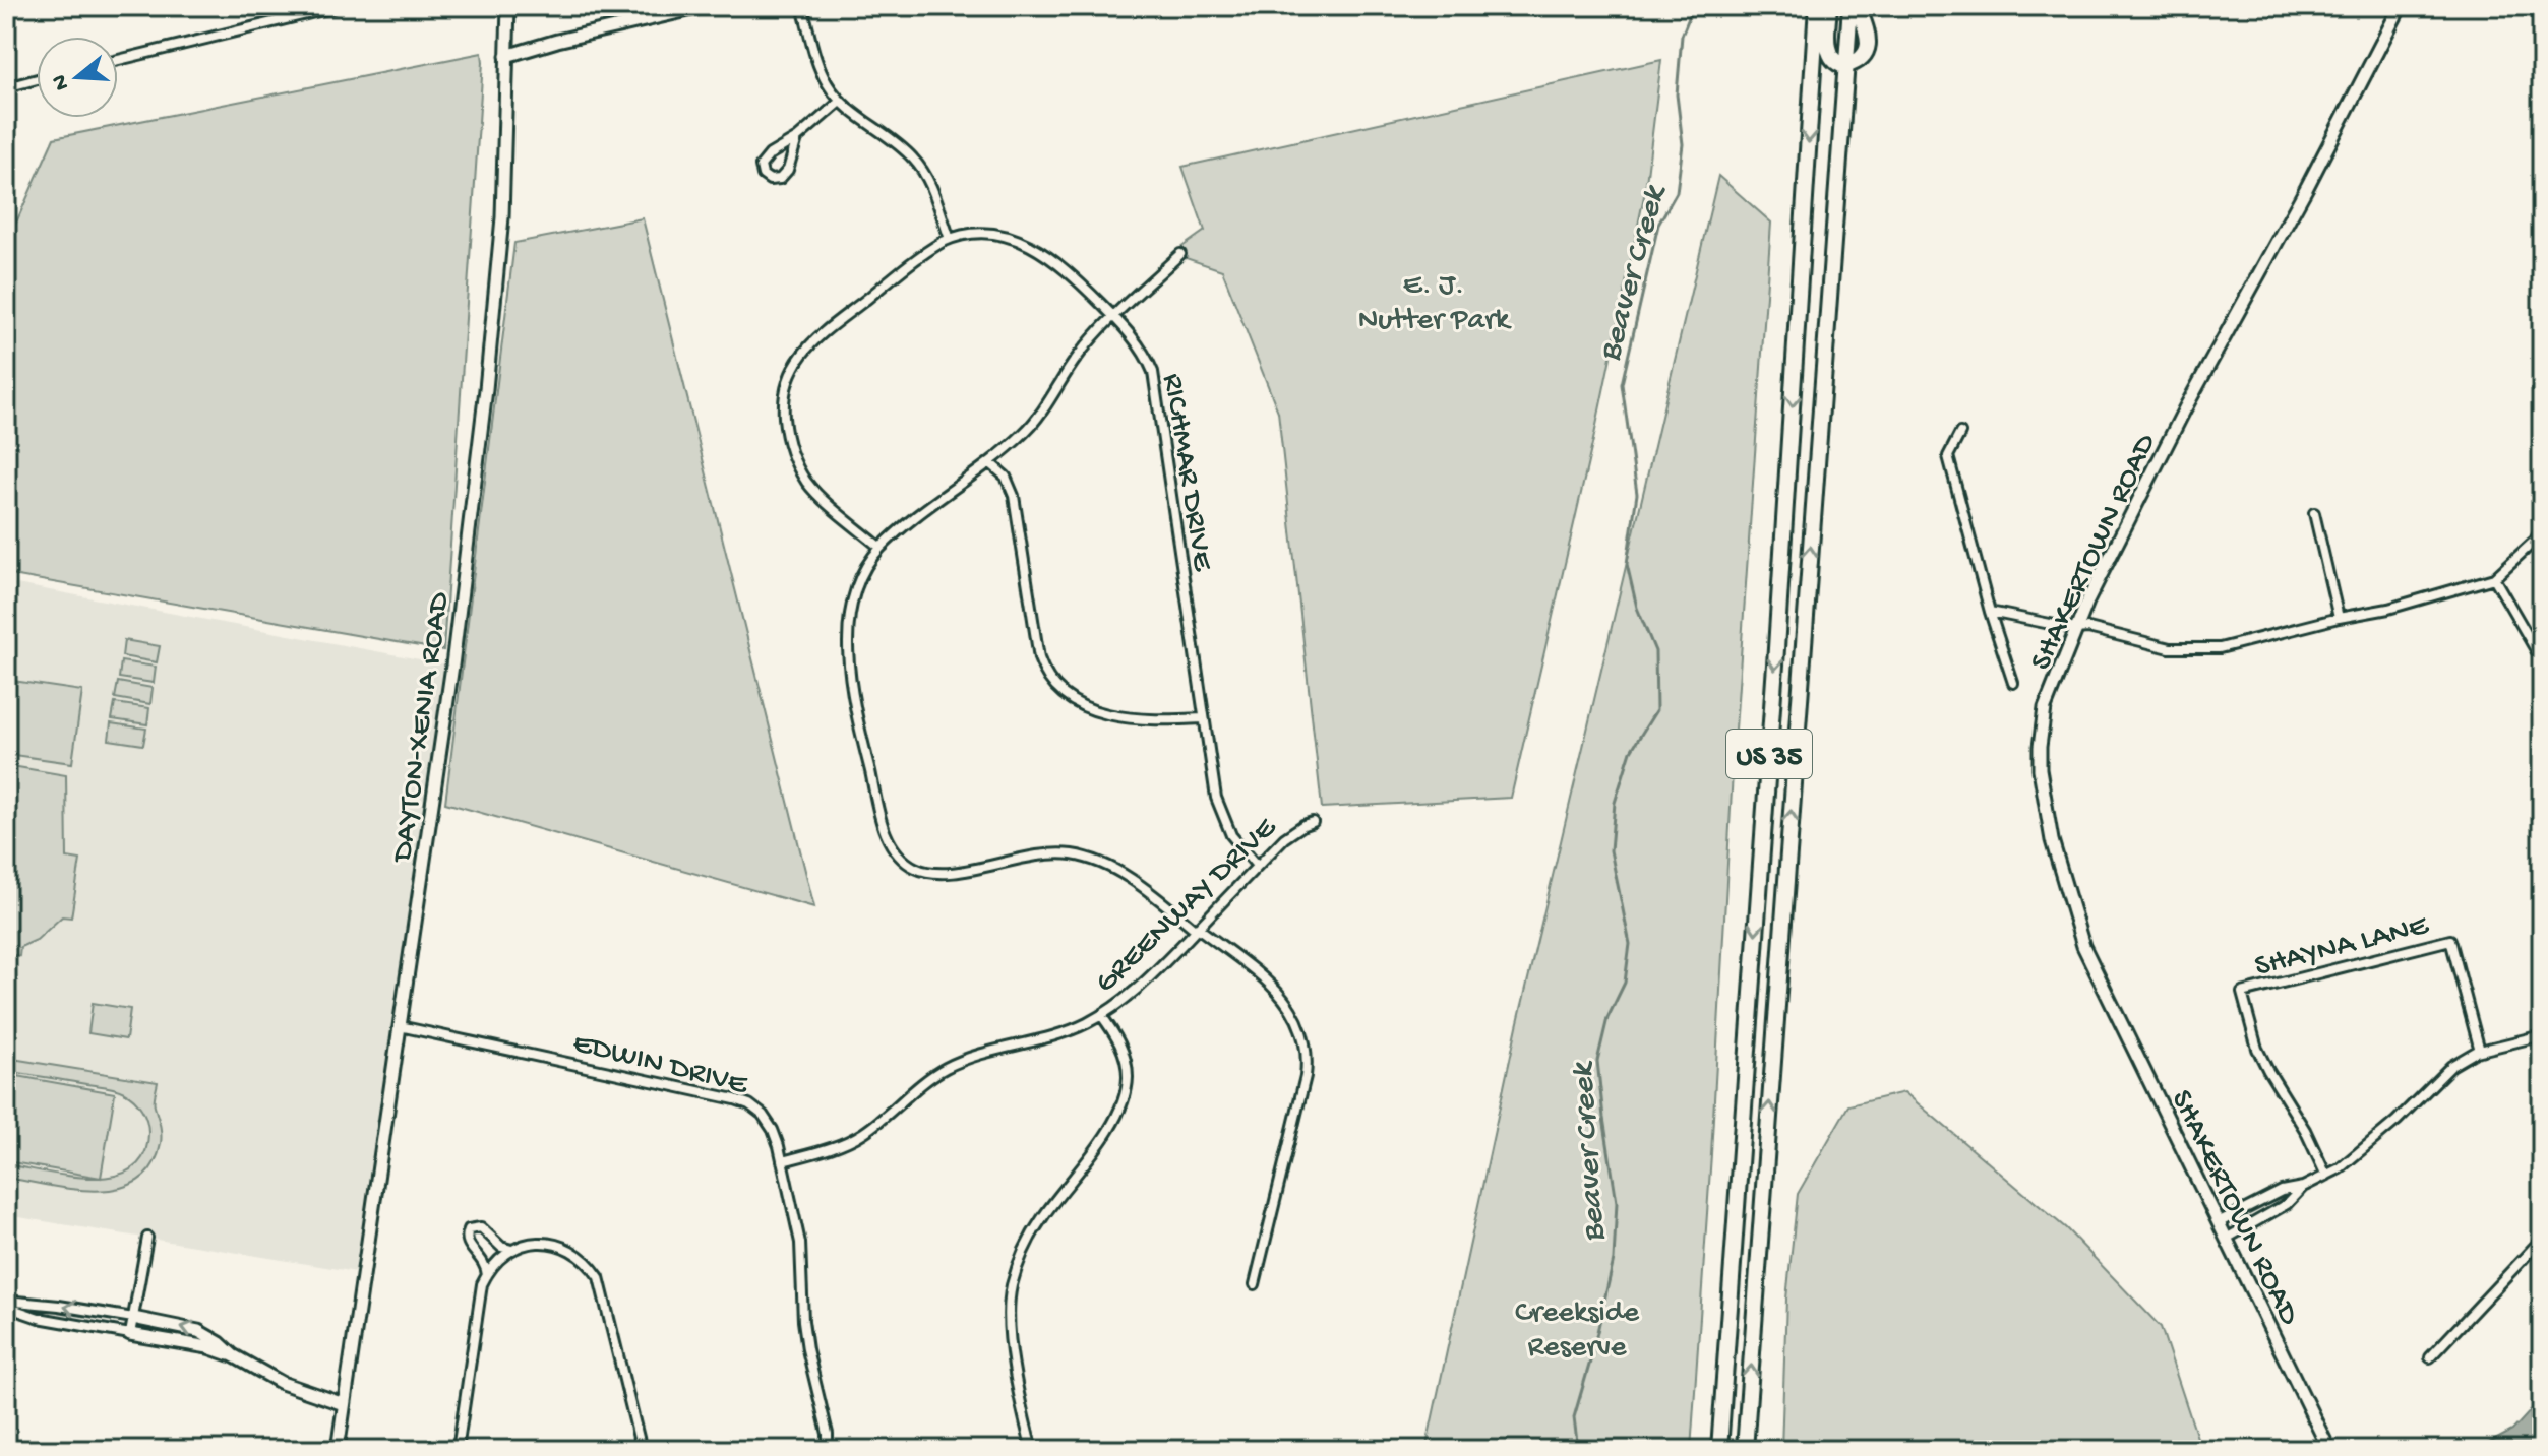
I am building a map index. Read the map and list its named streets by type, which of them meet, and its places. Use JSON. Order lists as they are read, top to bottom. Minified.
{"streets":{"highway":["US 35"],"street":["RICHMAR DRIVE","SHAKERTOWN ROAD","DAYTON-XENIA ROAD","GREENWAY DRIVE","SHAYNA LANE","EDWIN DRIVE"]},"crossings":[["RICHMAR DRIVE","GREENWAY DRIVE"],["DAYTON-XENIA ROAD","EDWIN DRIVE"],["GREENWAY DRIVE","EDWIN DRIVE"]],"water":["Beaver Creek"],"parks":["E. J. Nutter Park","Creekside Reserve"],"north":"left"}
